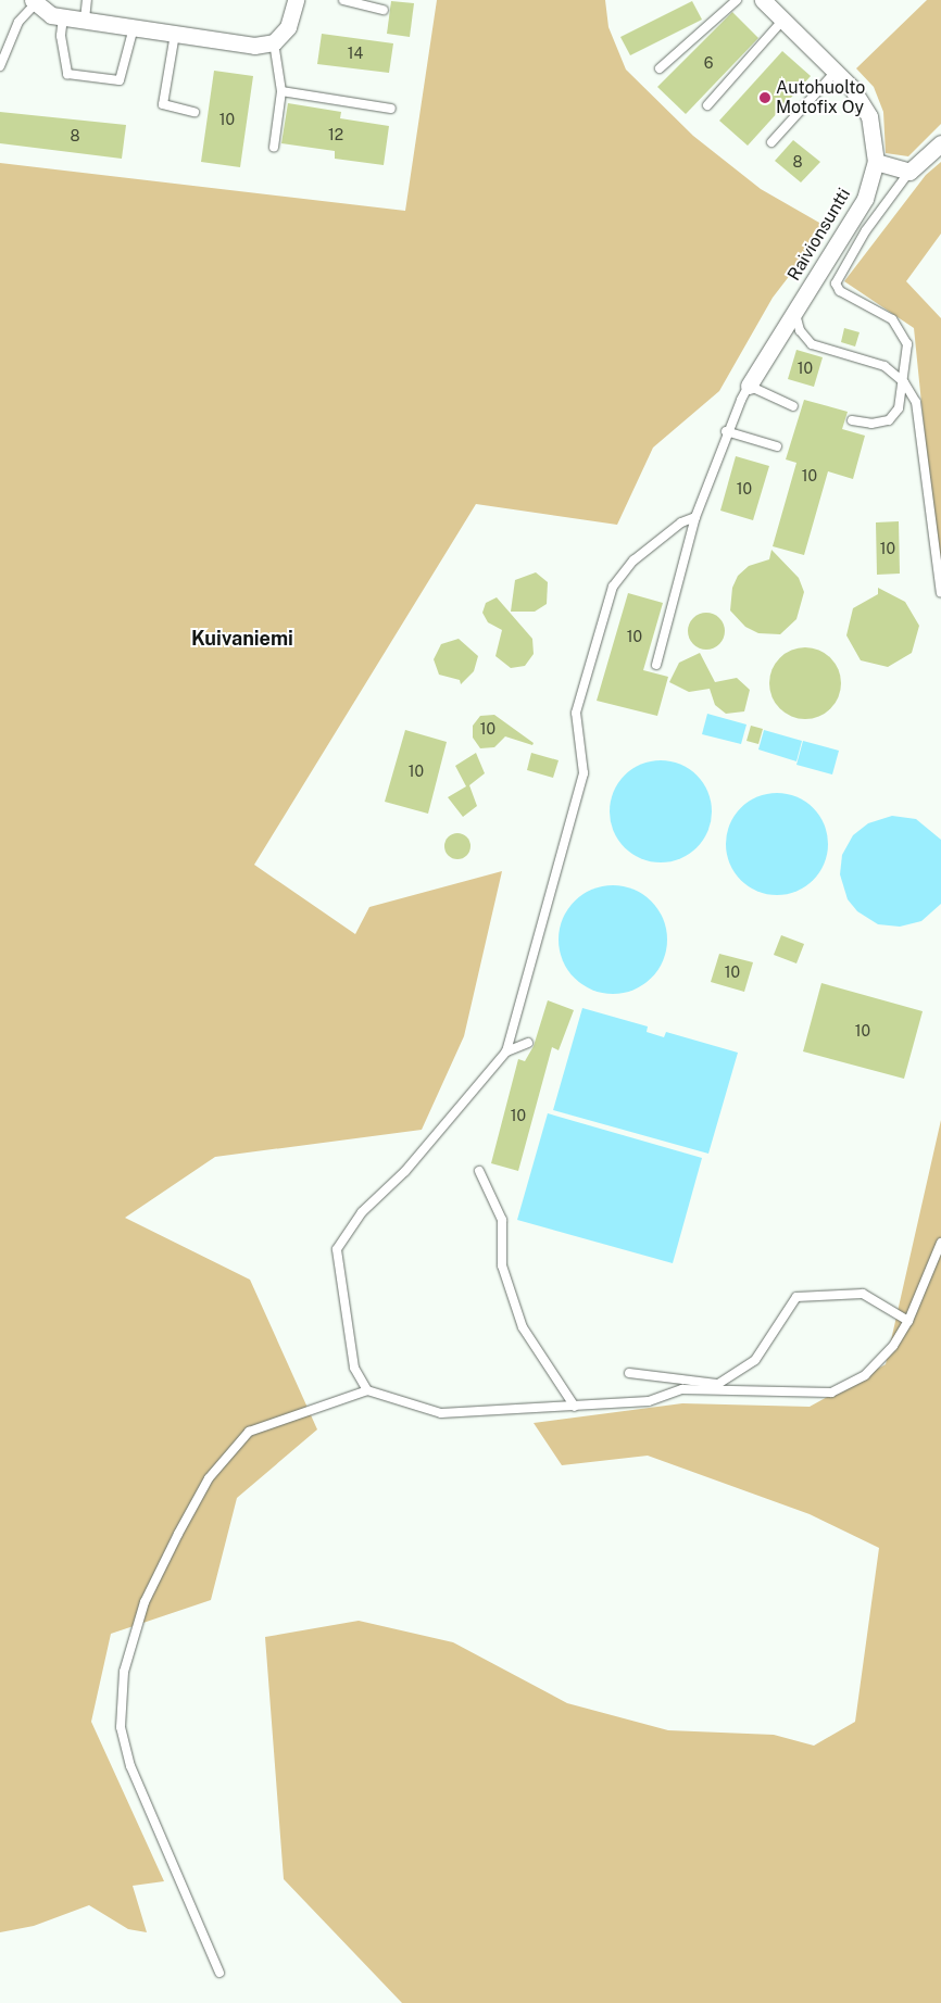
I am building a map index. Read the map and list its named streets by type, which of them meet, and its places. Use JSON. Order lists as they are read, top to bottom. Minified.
{"streets":{"street":["Raivionsuntti"]},"districts":["Kuivaniemi"],"places":["Autohuolto Motofix Oy"],"house_numbers":["14","6","10","12","8","8","10","10","10","10","10","10","10","10","10","10"]}
